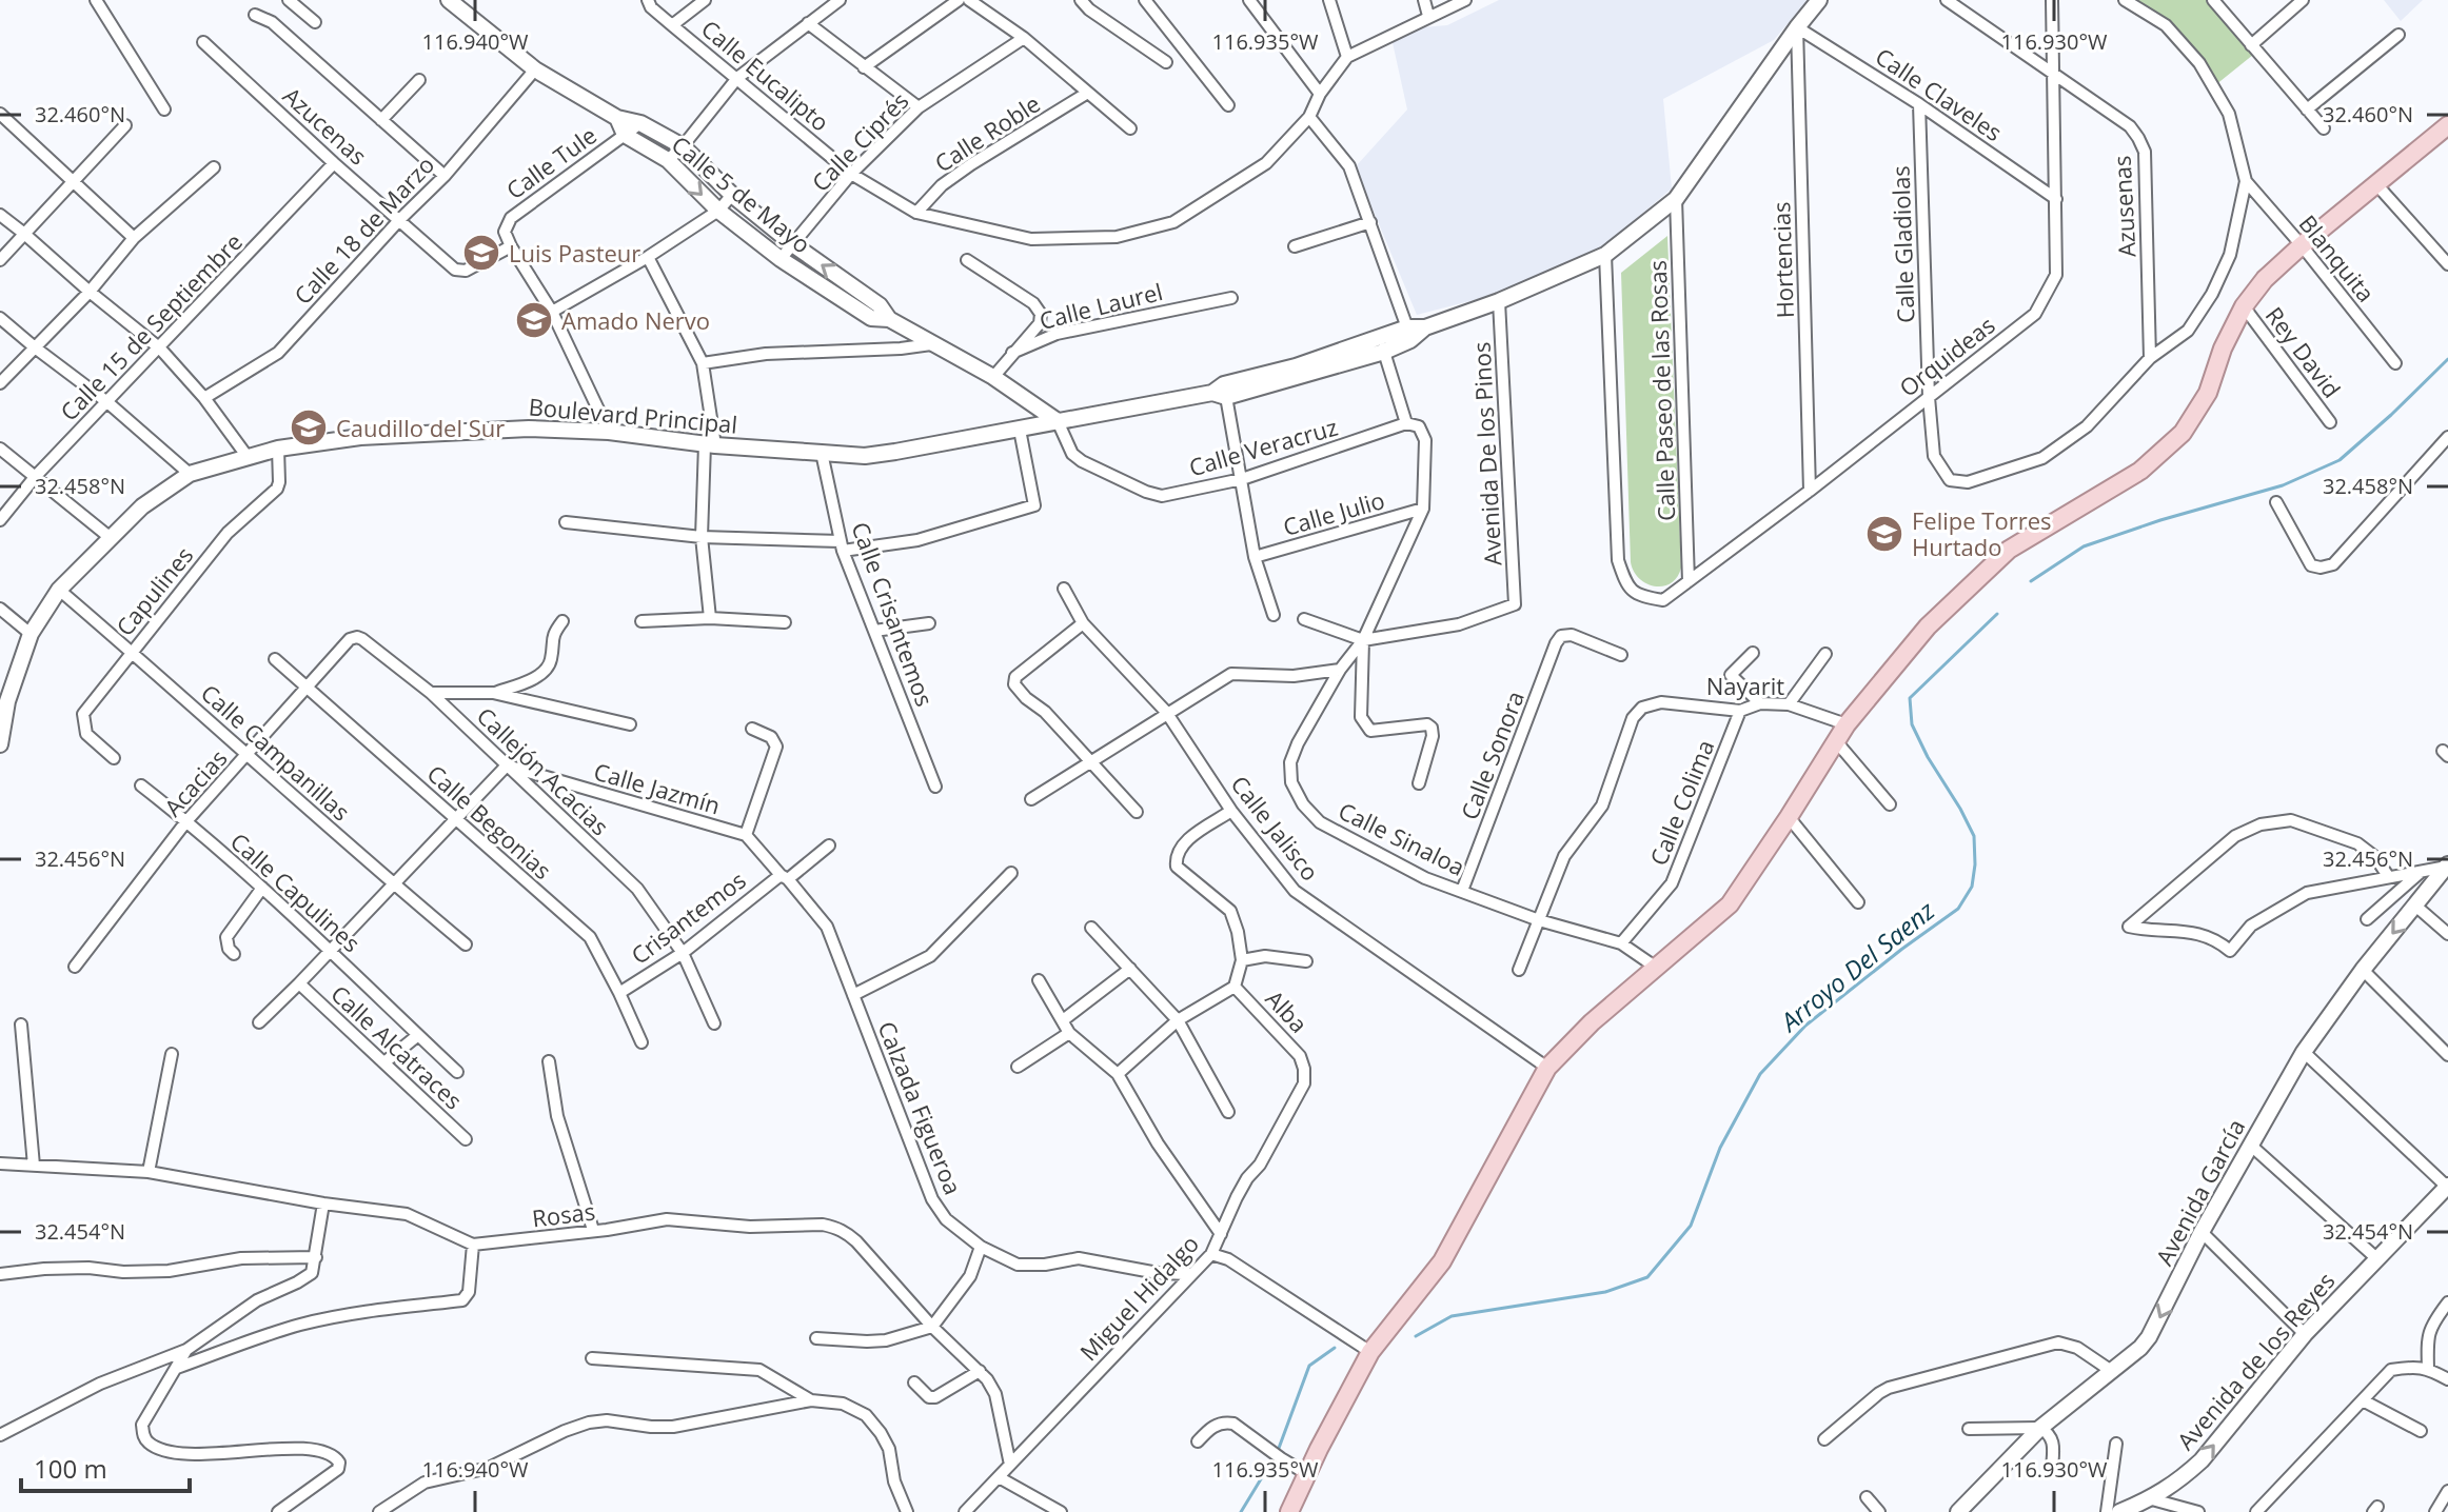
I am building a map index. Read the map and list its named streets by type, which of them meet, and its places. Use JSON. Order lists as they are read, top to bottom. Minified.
{"streets":{"street":["Calle Eucalipto","Calle Claveles","Azucenas","Calle Roble","Calle Ciprés","Calle Tule","Calle 5 de Mayo","Azusenas","Calle 18 de Marzo","Calle Gladiolas","Blanquita","Hortencias","Calle Laurel","Calle 15 de Septiembre","Rey David","Orquideas","Calle Paseo de las Rosas","Boulevard Principal","Calle Veracruz","Avenida De los Pinos","Calle Julio","Capulines","Calle Crisantemos","Nayarit","Calle Campanillas","Calle Sonora","Callejón Acacias","Acacias","Calle Jazmín","Calle Colima","Calle Begonias","Calle Jalisco","Calle Sinaloa","Calle Capulines","Crisantemos","Alba","Calle Alcatraces","Calzada Figueroa","Avenida García","Rosas","Miguel Hidalgo","Avenida de los Reyes"]},"crossings":[["Calle Eucalipto","Calle Roble"],["Calle Eucalipto","Calle Ciprés"],["Calle Claveles","Calle Gladiolas"],["Calle Claveles","Hortencias"],["Calle Claveles","Orquideas"],["Calle Claveles","Boulevard Principal"],["Azucenas","Calle Tule"],["Azucenas","Calle 18 de Marzo"],["Azucenas","Calle 15 de Septiembre"],["Calle Ciprés","Calle 5 de Mayo"],["Calle Tule","Calle 5 de Mayo"],["Calle 5 de Mayo","Calle 18 de Marzo"],["Calle 5 de Mayo","Calle Laurel"],["Calle 5 de Mayo","Boulevard Principal"],["Calle 5 de Mayo","Calle Veracruz"],["Azusenas","Calle Gladiolas"],["Azusenas","Orquideas"],["Calle Gladiolas","Orquideas"],["Hortencias","Orquideas"],["Hortencias","Boulevard Principal"],["Orquideas","Calle Paseo de las Rosas"],["Orquideas","Boulevard Principal"],["Calle Paseo de las Rosas","Boulevard Principal"],["Boulevard Principal","Calle Veracruz"],["Boulevard Principal","Avenida De los Pinos"],["Boulevard Principal","Capulines"],["Boulevard Principal","Calle Crisantemos"],["Boulevard Principal","Calle Campanillas"],["Avenida De los Pinos","Calle Sinaloa"],["Calle Julio","Calle Sinaloa"],["Capulines","Calle Campanillas"],["Nayarit","Calle Colima"],["Nayarit","Calle Sinaloa"],["Calle Campanillas","Acacias"],["Calle Sonora","Calle Sinaloa"],["Callejón Acacias","Acacias"],["Callejón Acacias","Calle Jazmín"],["Callejón Acacias","Crisantemos"],["Acacias","Calle Begonias"],["Acacias","Calle Capulines"],["Calle Jazmín","Crisantemos"],["Calle Jazmín","Calzada Figueroa"],["Calle Colima","Calle Sinaloa"],["Calle Begonias","Crisantemos"],["Crisantemos","Calzada Figueroa"],["Alba","Miguel Hidalgo"],["Calzada Figueroa","Miguel Hidalgo"],["Rosas","Miguel Hidalgo"]],"water":["Arroyo Del Saenz"],"places":{"school or university":["Luis Pasteur","Amado Nervo","Caudillo del Sur","Felipe Torres Hurtado"]},"scale_bar":"100 m","coordinates":["116.940°W","116.935°W","116.930°W","32.460°N","32.458°N","32.456°N","32.454°N"]}
